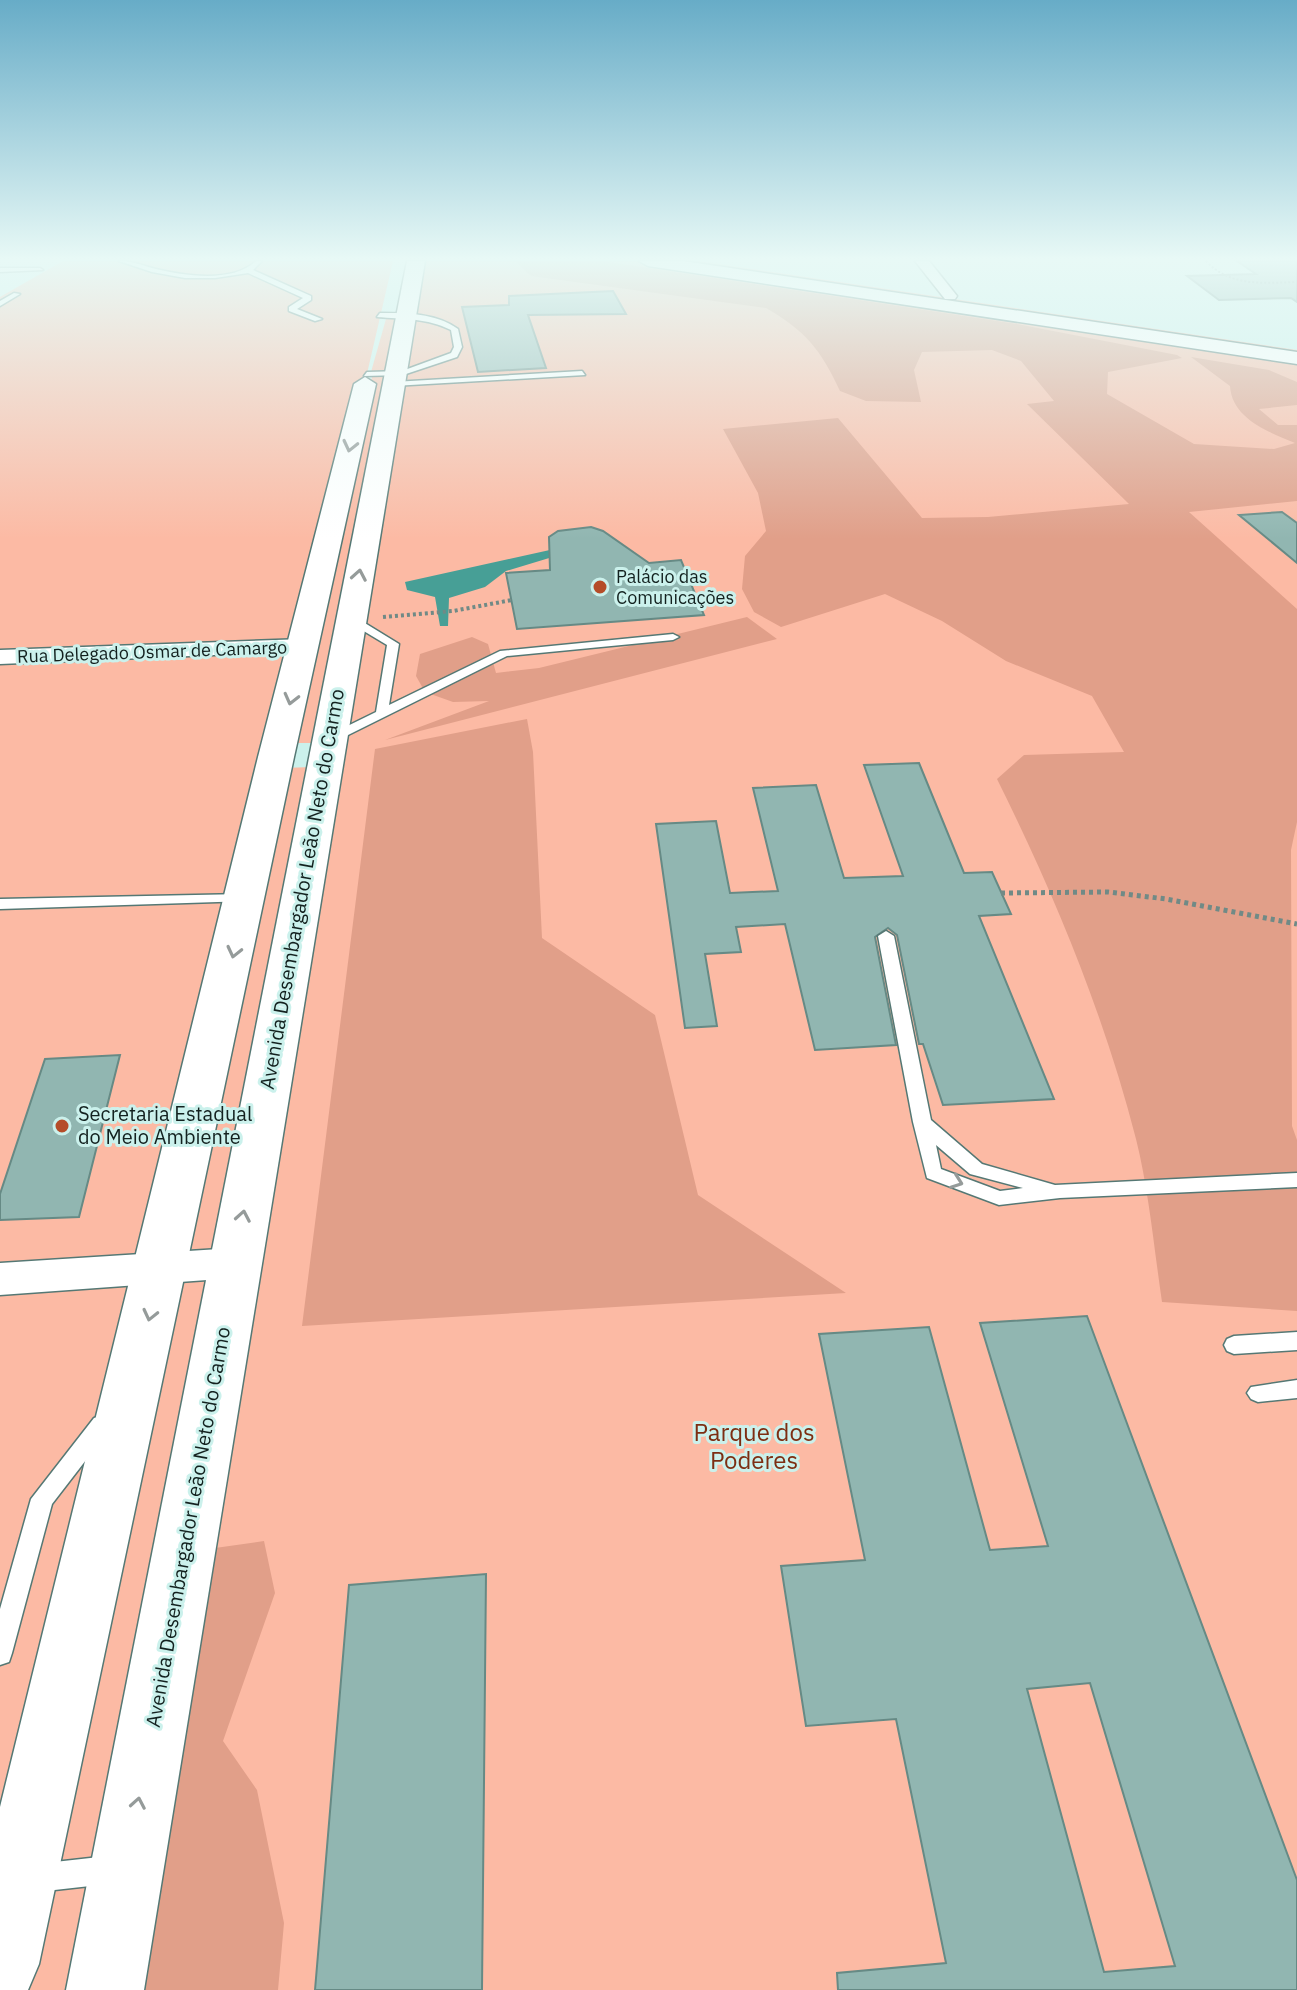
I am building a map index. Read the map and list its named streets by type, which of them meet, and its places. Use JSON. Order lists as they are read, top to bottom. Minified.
{"streets":{"main road":["Avenida Desembargador Leão Neto do Carmo"],"street":["Rua Delegado Osmar de Camargo"]},"crossings":[["Rua Delegado Osmar de Camargo","Avenida Desembargador Leão Neto do Carmo"]],"parks":["Parque dos Poderes"],"places":["Palácio das Comunicações","Secretaria Estadual do Meio Ambiente"]}
